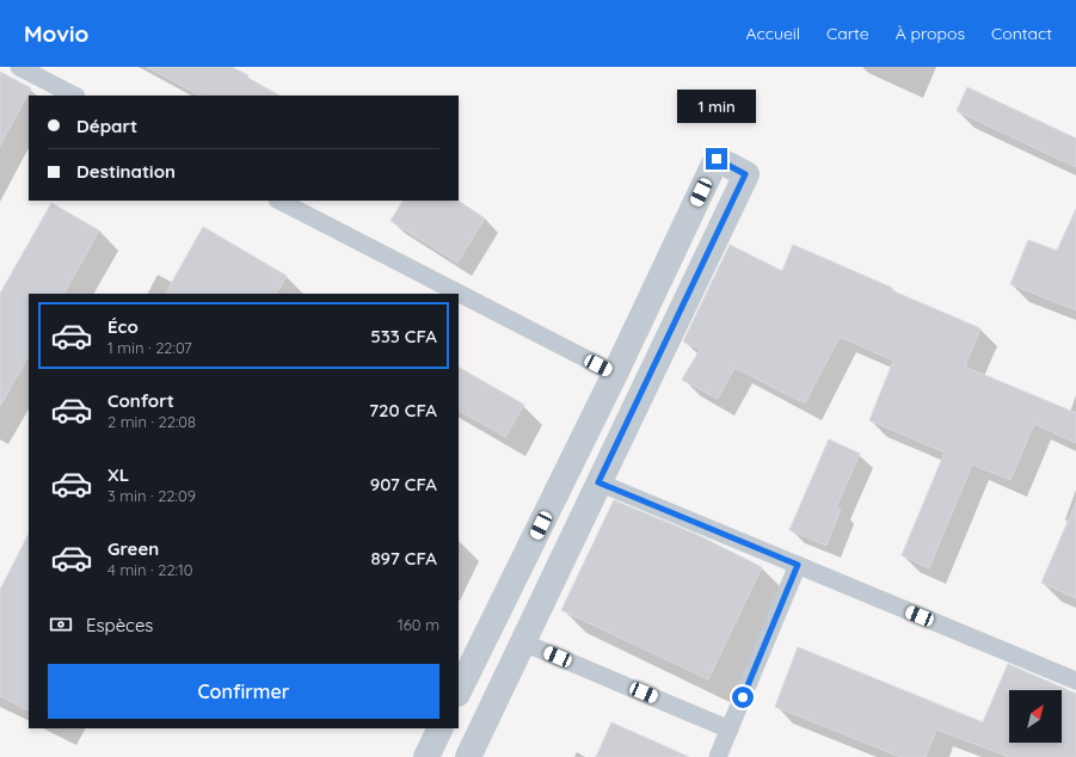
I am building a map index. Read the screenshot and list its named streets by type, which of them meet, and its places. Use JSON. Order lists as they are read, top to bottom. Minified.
{"north":"top right","page":{"header":"Movio","nav":["Accueil","Carte","À propos","Contact"],"bubble":"1 min","banner":["Départ","Destination"],"list":[{"name":"Éco","note":"1 min · 22:07","value":"533 CFA"},{"name":"Confort","note":"2 min · 22:08","value":"720 CFA"},{"name":"XL","note":"3 min · 22:09","value":"907 CFA"},{"name":"Green","note":"4 min · 22:10","value":"897 CFA"}],"pay":["Espèces","160 m"],"buttons":"Confirmer"}}
